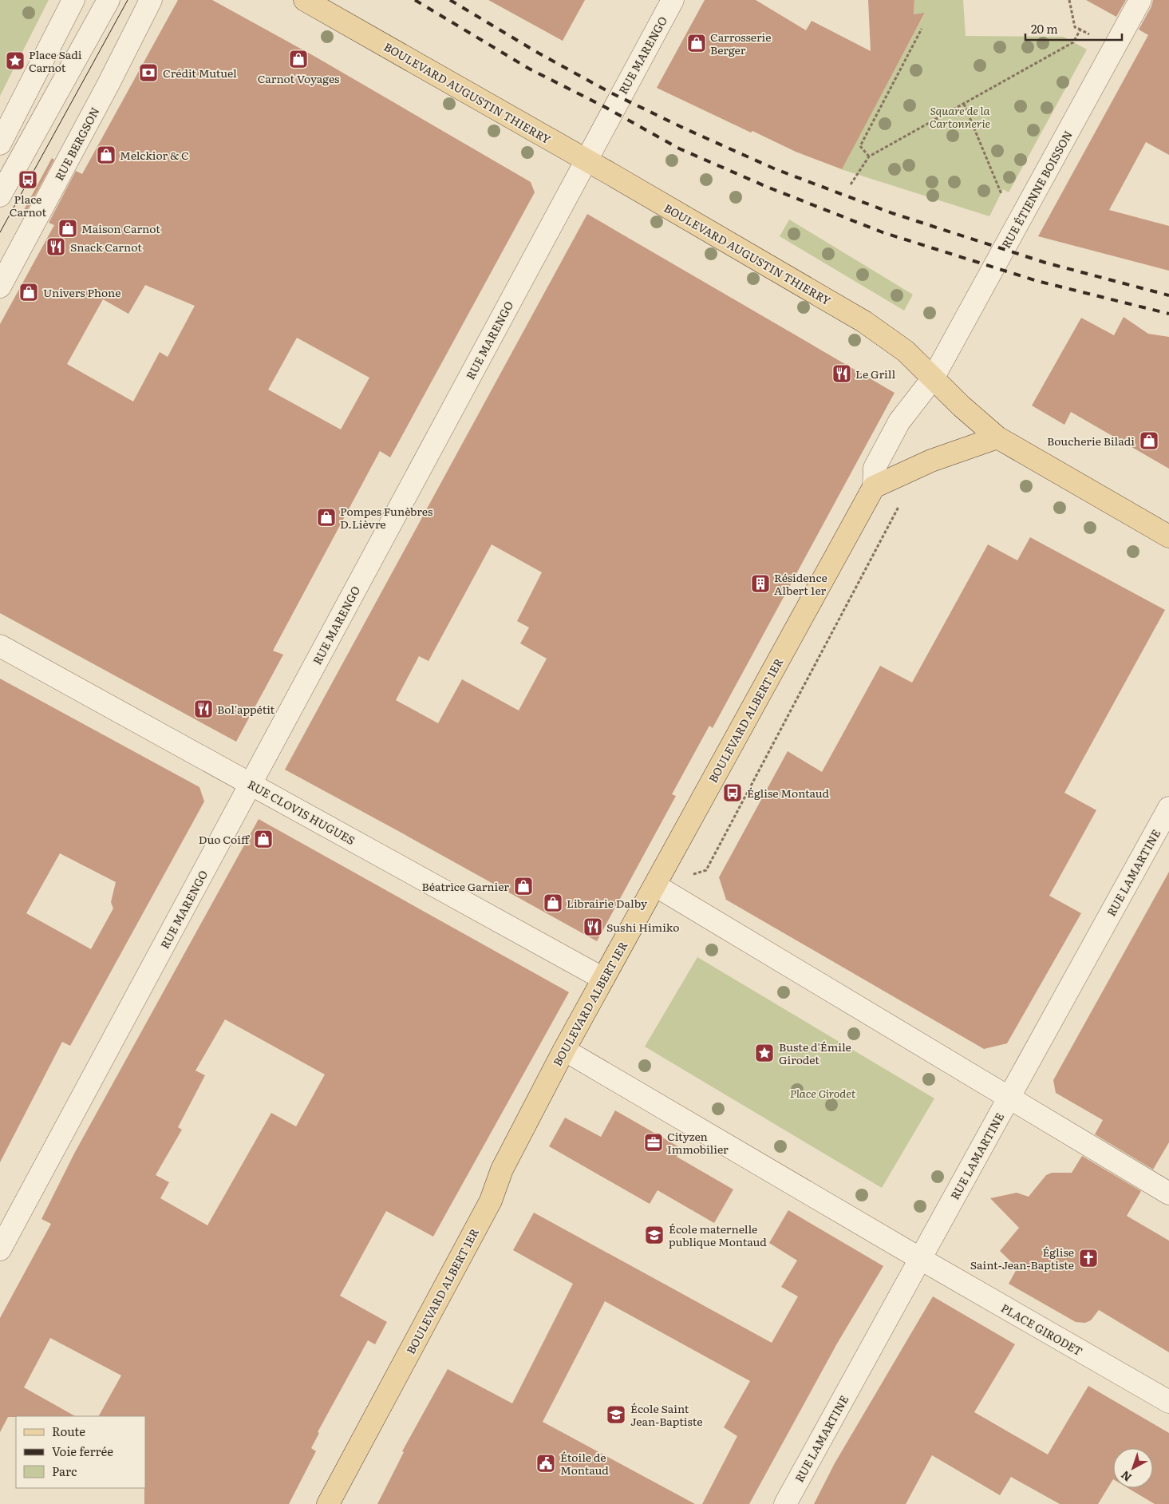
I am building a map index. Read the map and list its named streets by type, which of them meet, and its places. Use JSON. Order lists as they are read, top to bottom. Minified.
{"streets":{"main road":["BOULEVARD AUGUSTIN THIERRY","BOULEVARD ALBERT 1ER"],"street":["RUE MARENGO","RUE BERGSON","RUE ÉTIENNE BOISSON","RUE CLOVIS HUGUES","RUE LAMARTINE","PLACE GIRODET"]},"crossings":[["RUE MARENGO","BOULEVARD AUGUSTIN THIERRY"],["RUE MARENGO","RUE CLOVIS HUGUES"],["BOULEVARD AUGUSTIN THIERRY","RUE ÉTIENNE BOISSON"],["BOULEVARD AUGUSTIN THIERRY","BOULEVARD ALBERT 1ER"],["RUE ÉTIENNE BOISSON","BOULEVARD ALBERT 1ER"],["BOULEVARD ALBERT 1ER","RUE CLOVIS HUGUES"],["BOULEVARD ALBERT 1ER","PLACE GIRODET"],["RUE LAMARTINE","PLACE GIRODET"]],"parks":["Square de la Cartonnerie","Place Girodet"],"places":{"shop":["Carrosserie Berger","Carnot Voyages","Melckior & C","Maison Carnot","Univers Phone","Boucherie Biladi","Pompes Funèbres D.Lièvre","Duo Coiff","Béatrice Garnier","Librairie Dalby"],"place":["Place Sadi Carnot","Buste d'Émile Girodet"],"bank":["Crédit Mutuel"],"bus stop":["Place Carnot","Église Montaud"],"restaurant":["Snack Carnot","Le Grill","Bol'appétit","Sushi Himiko"],"building":["Résidence Albert 1er"],"office":["Cityzen Immobilier"],"school or university":["École maternelle publique Montaud","École Saint Jean-Baptiste"],"church":["Église Saint-Jean-Baptiste"],"public building":["Étoile de Montaud"]},"legend":["Route","Voie ferrée","Parc"],"scale_bar":"20 m","north":"bottom left"}
